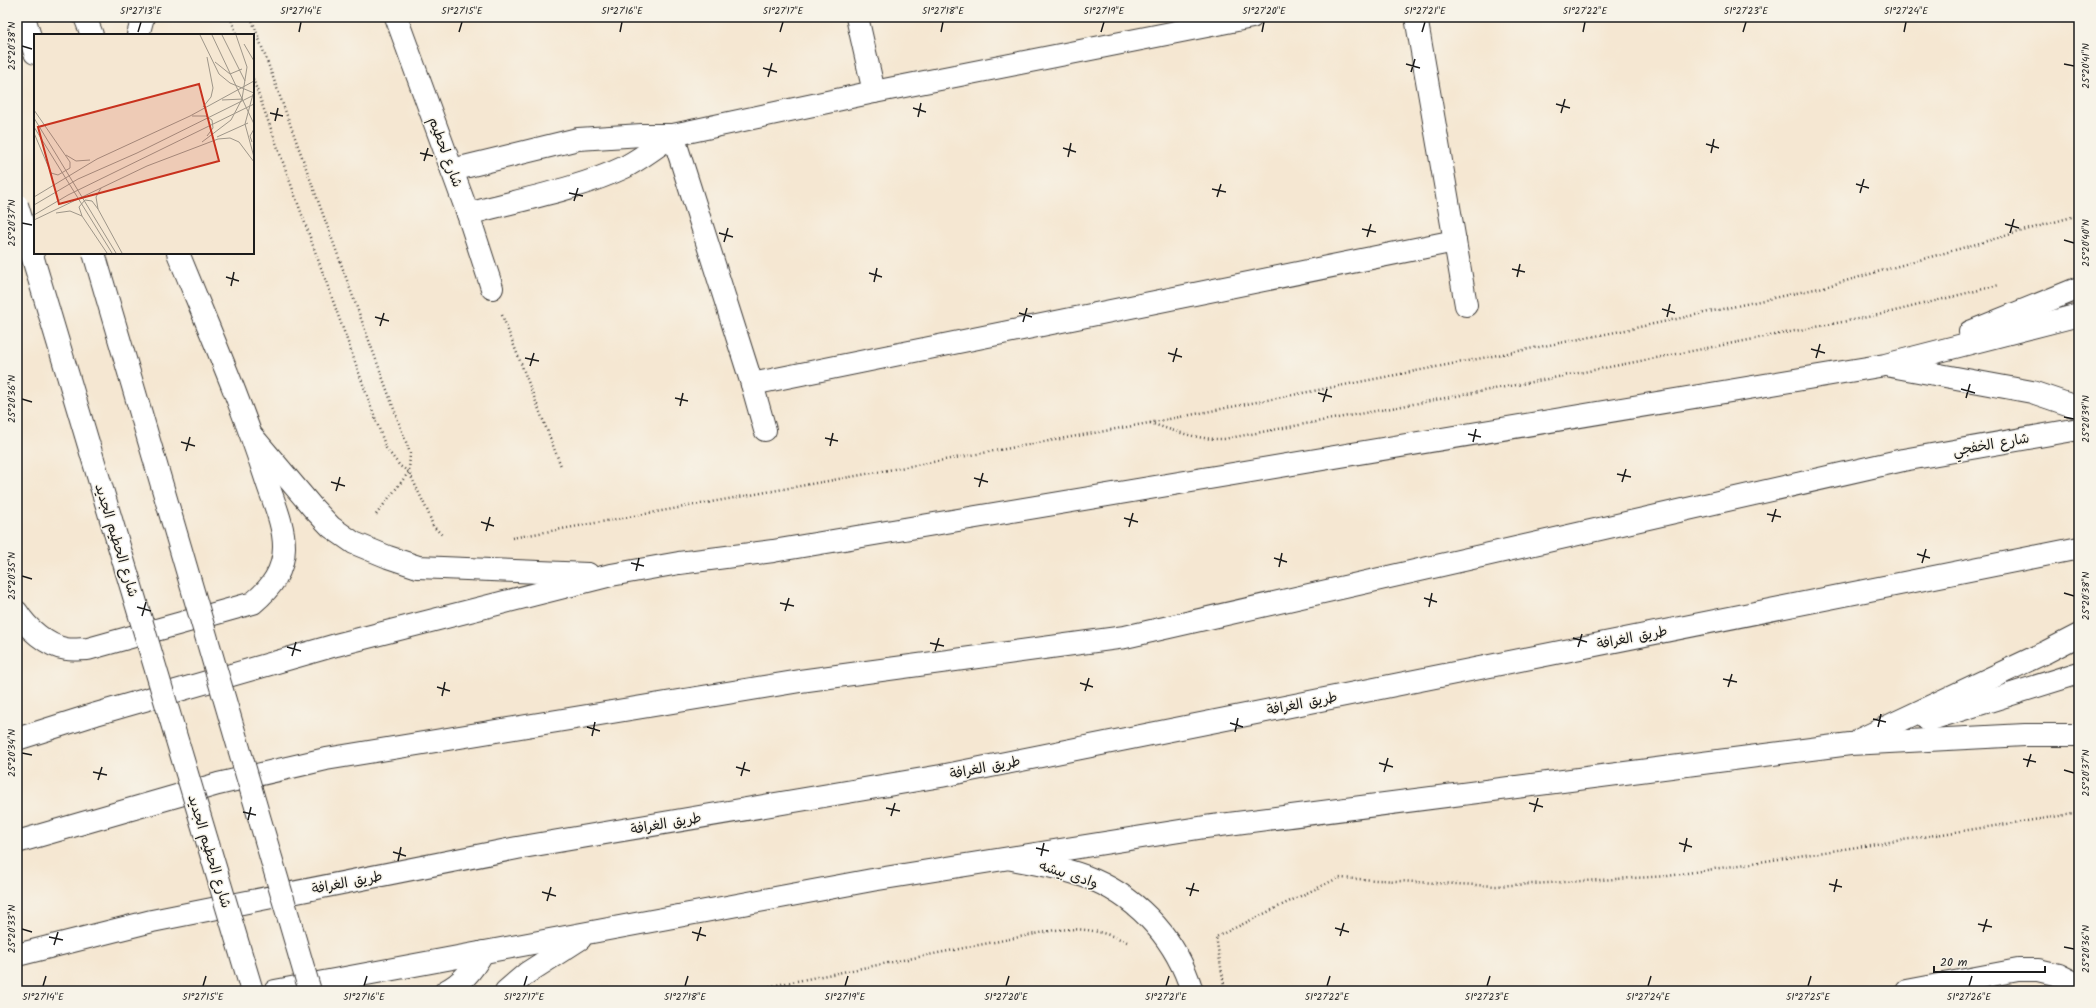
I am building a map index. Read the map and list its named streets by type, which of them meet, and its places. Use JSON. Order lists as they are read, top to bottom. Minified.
{"streets":{"main road":["شارع لحطيم","شارع الخفجي","شارع الحطيم الجديد","طريق الغرافة","وادى بيشه"]},"scale_bar":"20 m","coordinates":["51°27'13\"E","51°27'14\"E","51°27'15\"E","51°27'16\"E","51°27'17\"E","51°27'18\"E","51°27'19\"E","51°27'20\"E","51°27'21\"E","51°27'22\"E","51°27'23\"E","51°27'24\"E","25°20'38\"N","25°20'41\"N","25°20'37\"N","25°20'40\"N","25°20'36\"N","25°20'39\"N","25°20'35\"N","25°20'34\"N","25°20'33\"N","51°27'25\"E","51°27'26\"E"]}
